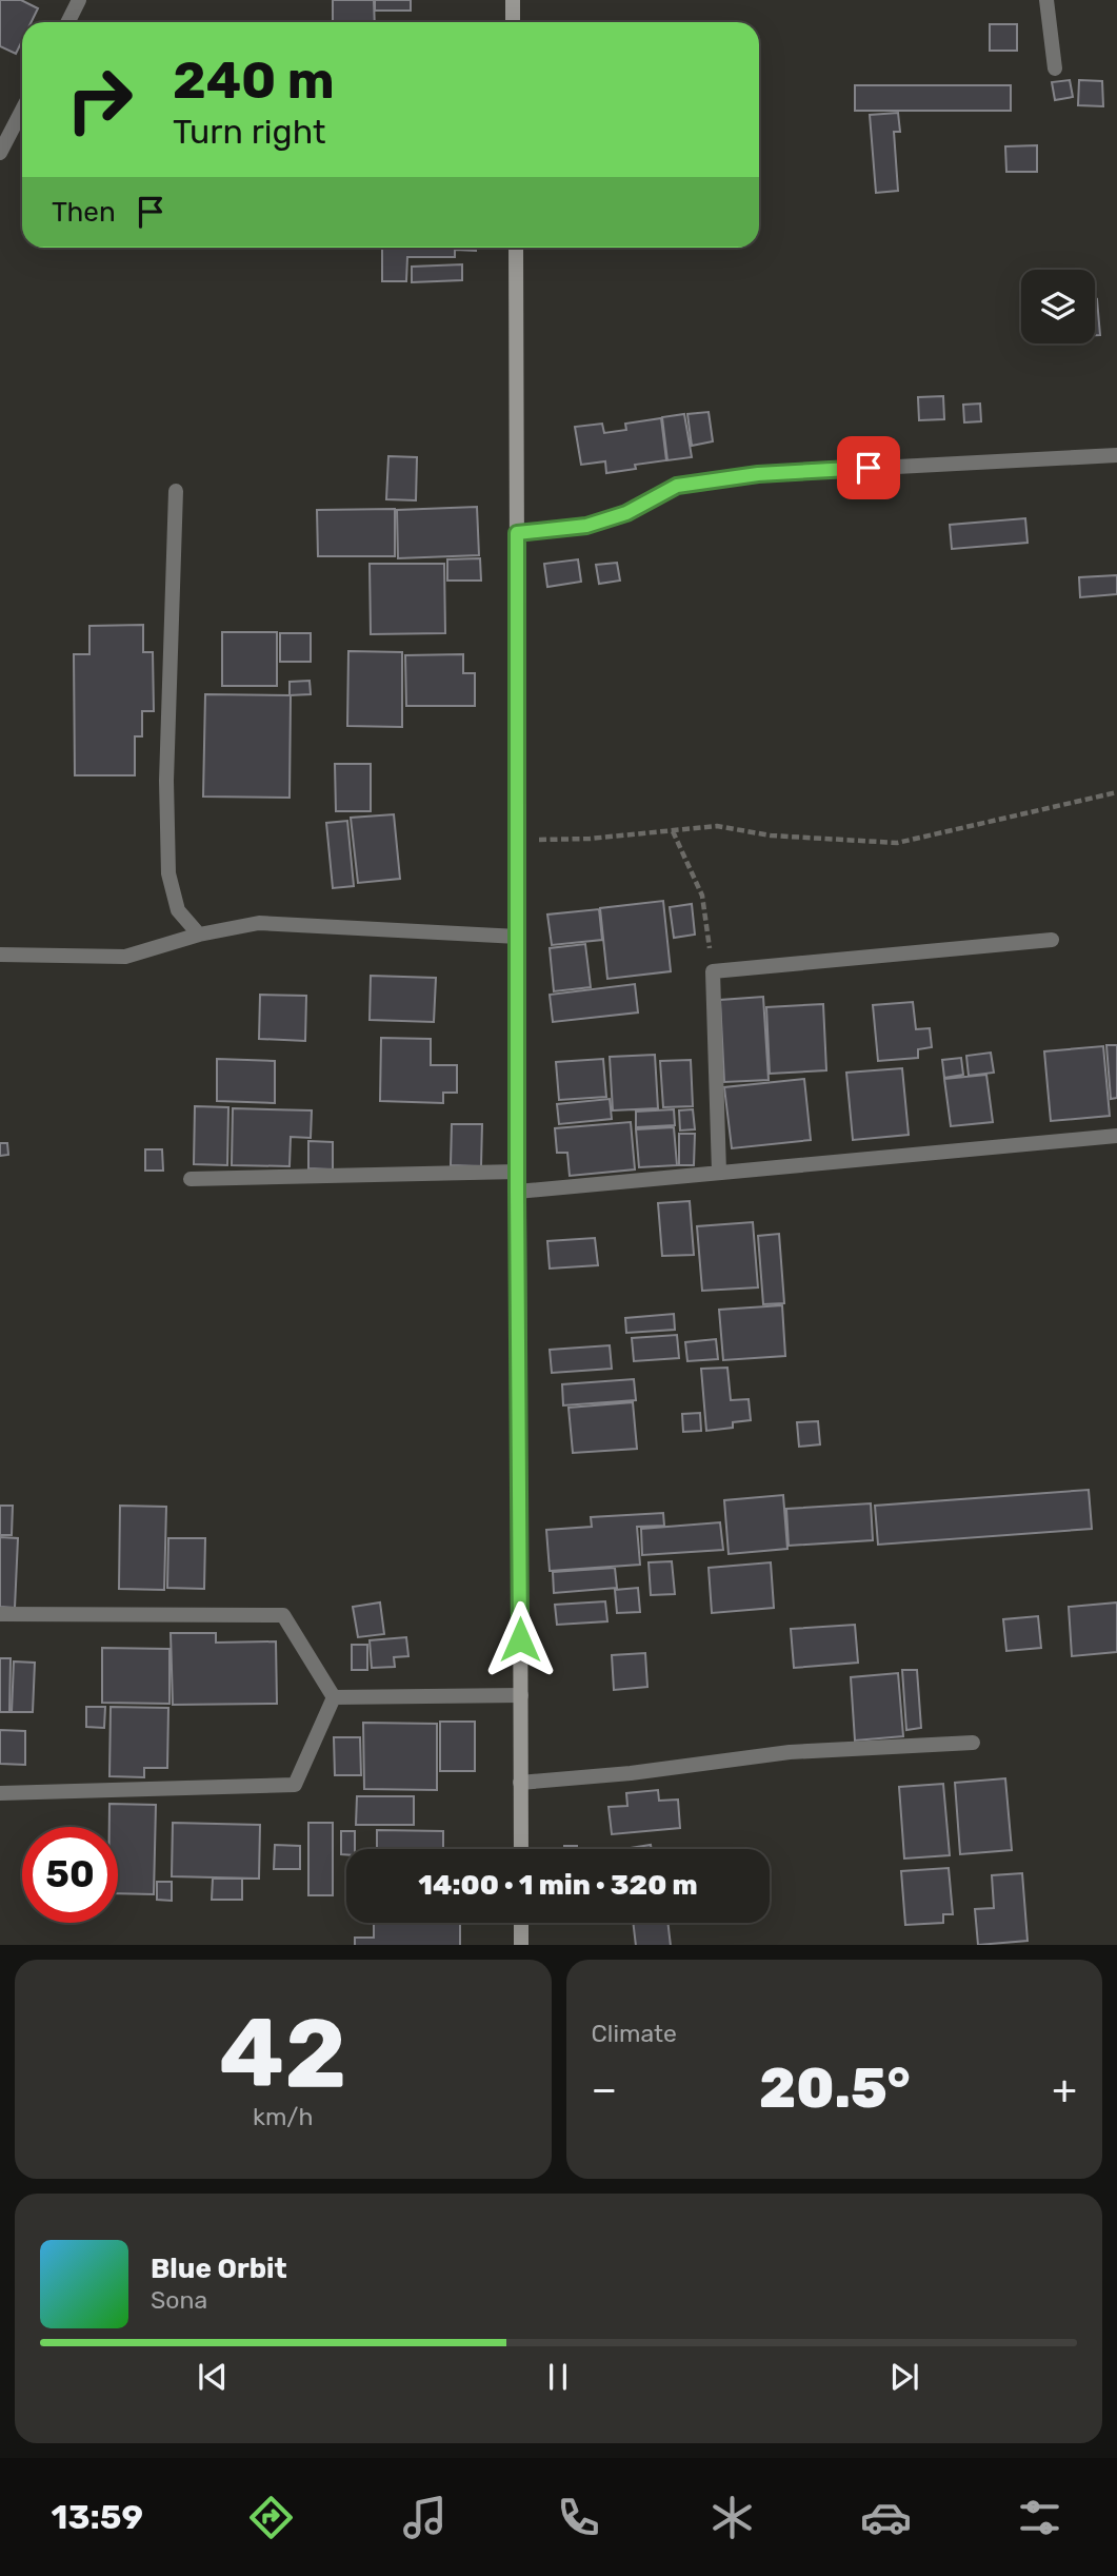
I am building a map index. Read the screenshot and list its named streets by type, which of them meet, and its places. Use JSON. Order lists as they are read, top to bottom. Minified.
{"page":{"turn":["240 m","Turn right"],"then":"Then","limit":"50","trip":"14:00 · 1 min · 320 m","tile":[["42","km/h"],"Climate"],"heat":["−","20.5°","+"],"song":["Blue Orbit","Sona"],"tabs":"13:59"}}
